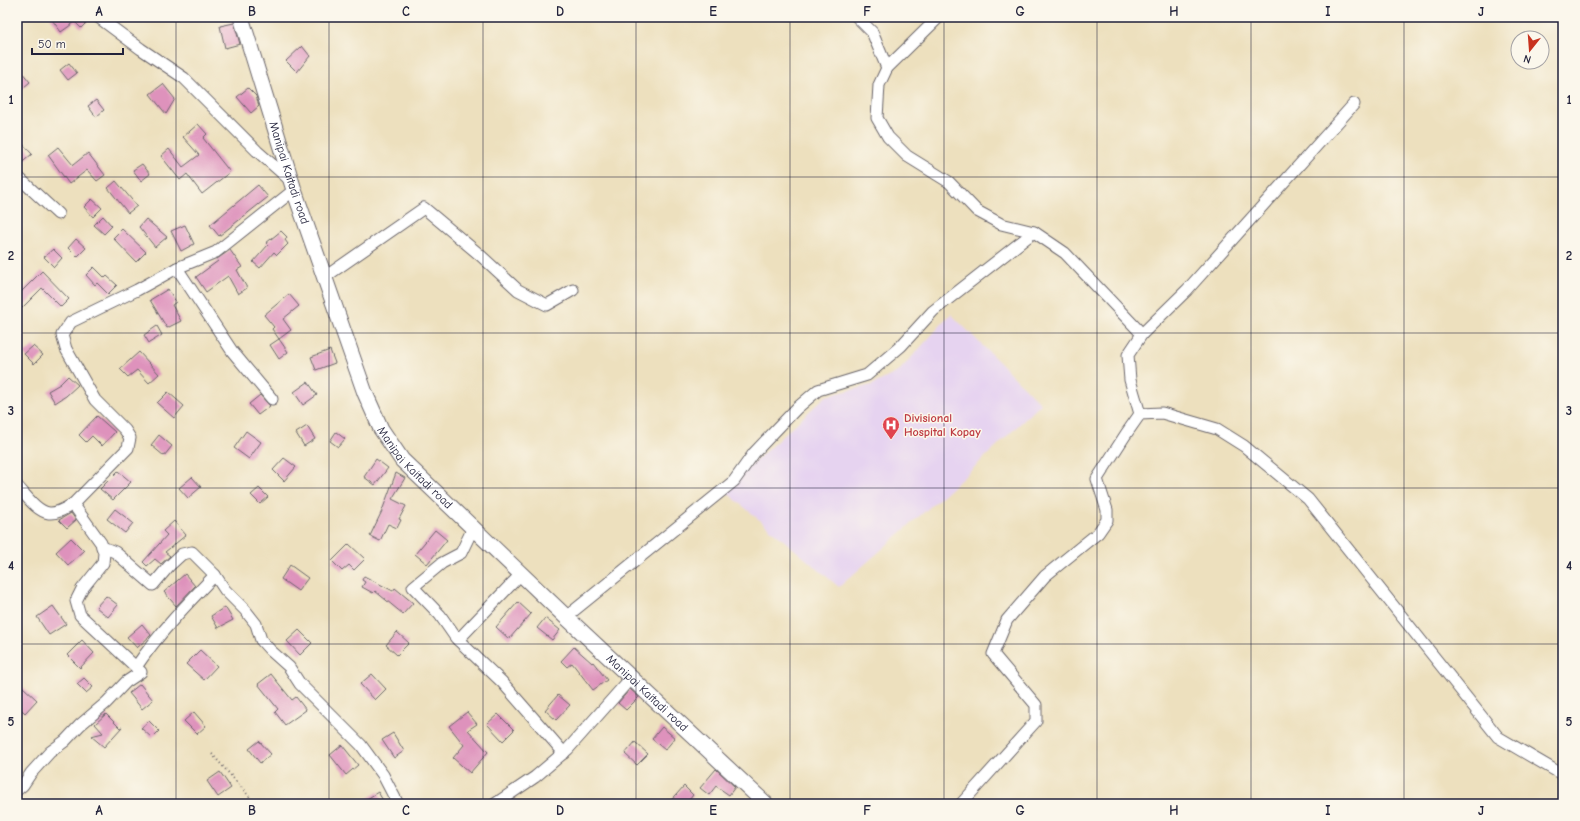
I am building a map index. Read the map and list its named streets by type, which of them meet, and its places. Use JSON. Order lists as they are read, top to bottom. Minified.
{"streets":{"main road":["Manipai Kaitadi road"]},"places":{"hospital":["Divisional Hospital Kopay"]},"scale_bar":"50 m","north":"bottom","grid":{"columns":["A","B","C","D","E","F","G","H","I","J"],"rows":["1","2","3","4","5"]}}
